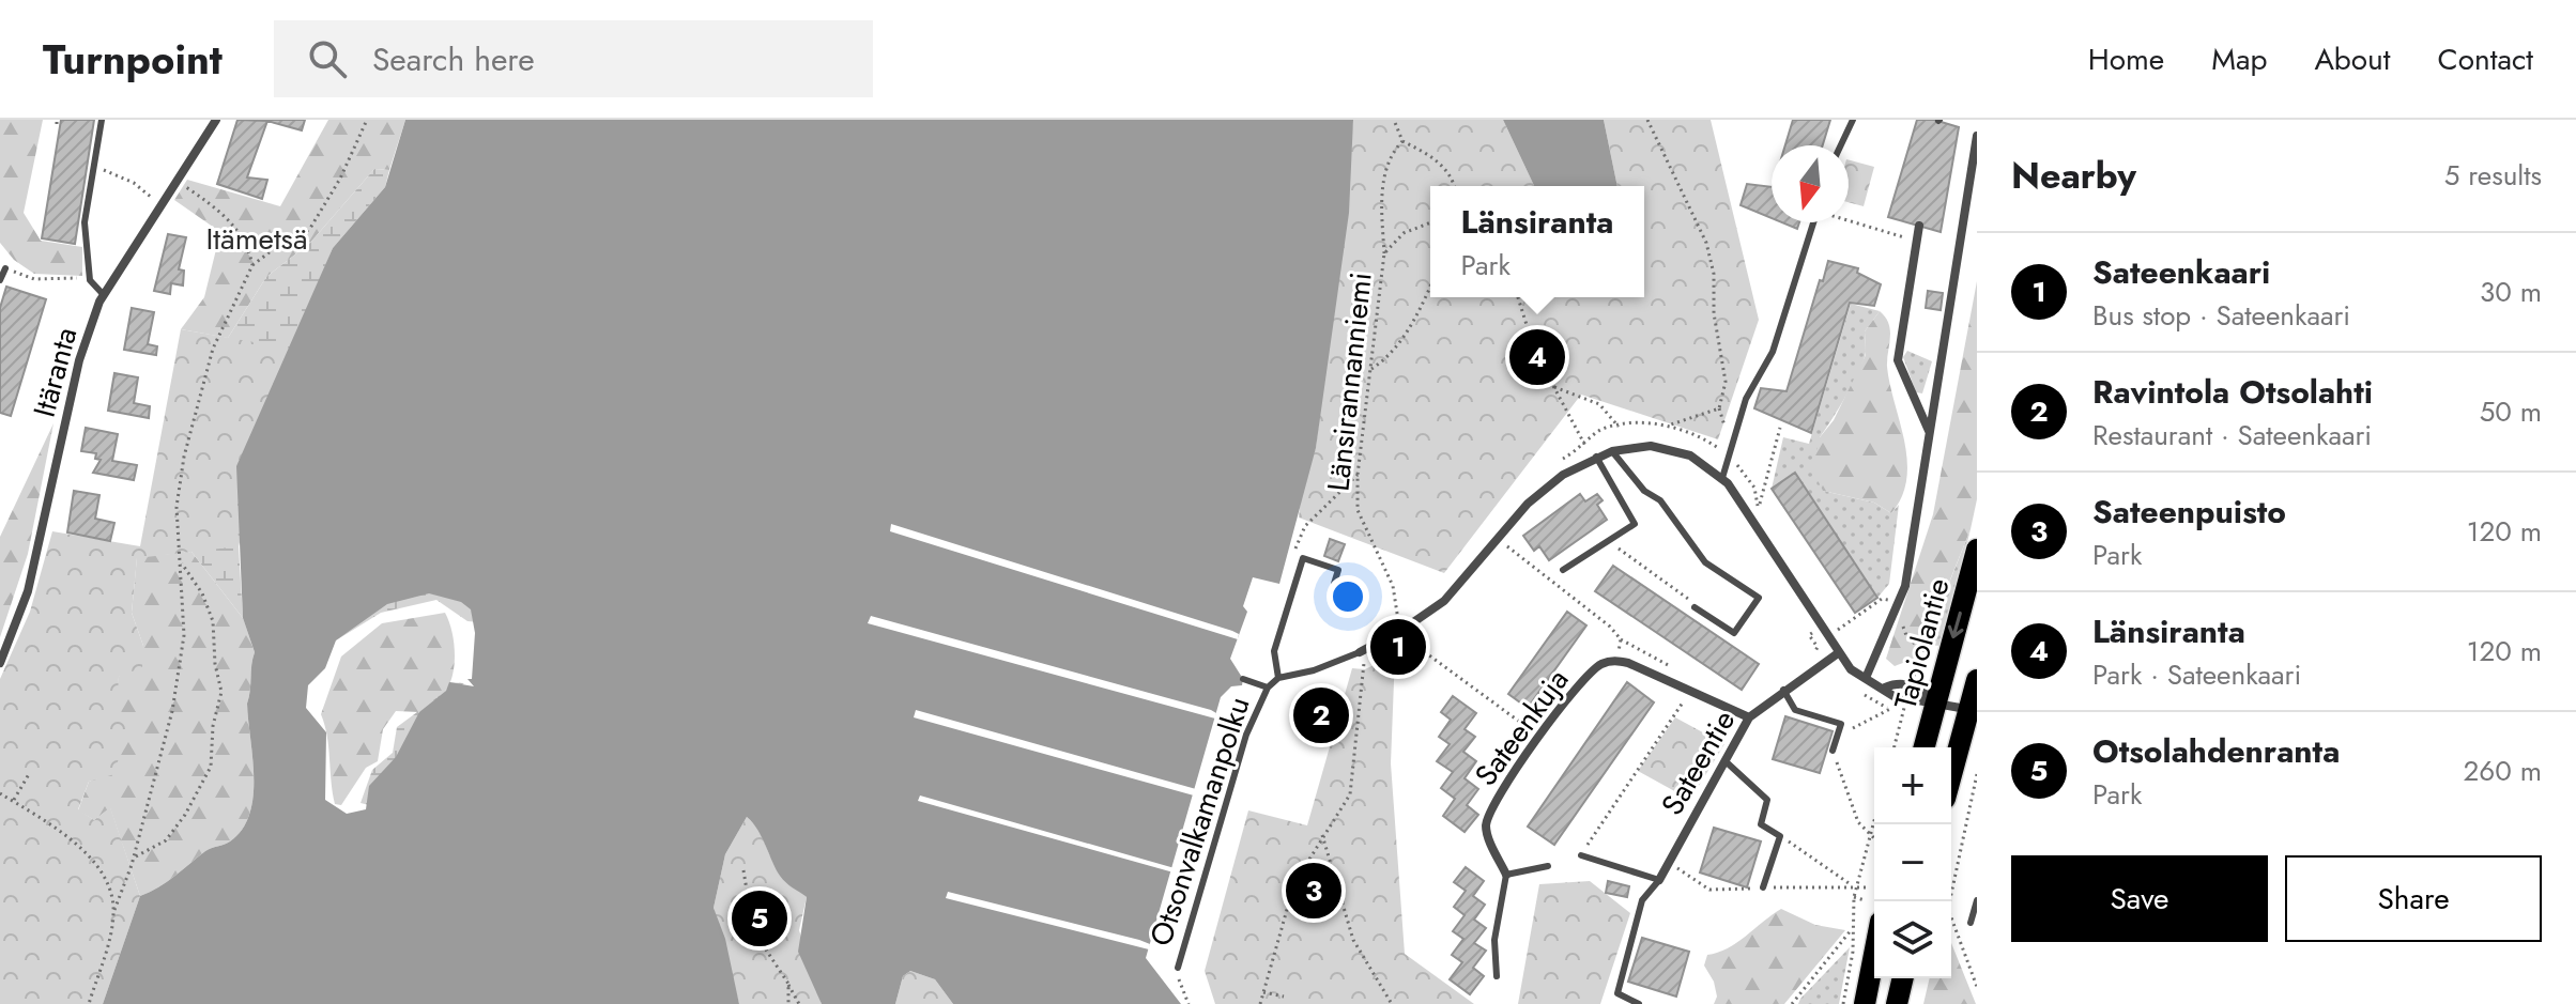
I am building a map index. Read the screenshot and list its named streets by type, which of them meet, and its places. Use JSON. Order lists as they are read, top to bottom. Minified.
{"streets":{"main road":["Tapiolantie"],"street":["Itäranta","Sateenkuja","Sateentie"],"lane":["Otsonvalkamanpolku"],"path":["Länsirannanniemi"]},"one_way":["Tapiolantie"],"parks":["Itämetsä"],"north":"bottom","page":{"header":"Turnpoint","search":"Search here","nav":["Home","Map","About","Contact"],"heading":["Nearby","5 results"],"popup":["Länsiranta","Park"],"list":[{"mark":"1","name":"Sateenkaari","note":"Bus stop · Sateenkaari","value":"30 m"},{"mark":"2","name":"Ravintola Otsolahti","note":"Restaurant · Sateenkaari","value":"50 m"},{"mark":"3","name":"Sateenpuisto","note":"Park","value":"120 m"},{"mark":"4","name":"Länsiranta","note":"Park · Sateenkaari","value":"120 m"},{"mark":"5","name":"Otsolahdenranta","note":"Park","value":"260 m"}],"pins":["4","1","2","3","5"],"map_buttons":["+","−"],"buttons":["Save","Share"]}}
